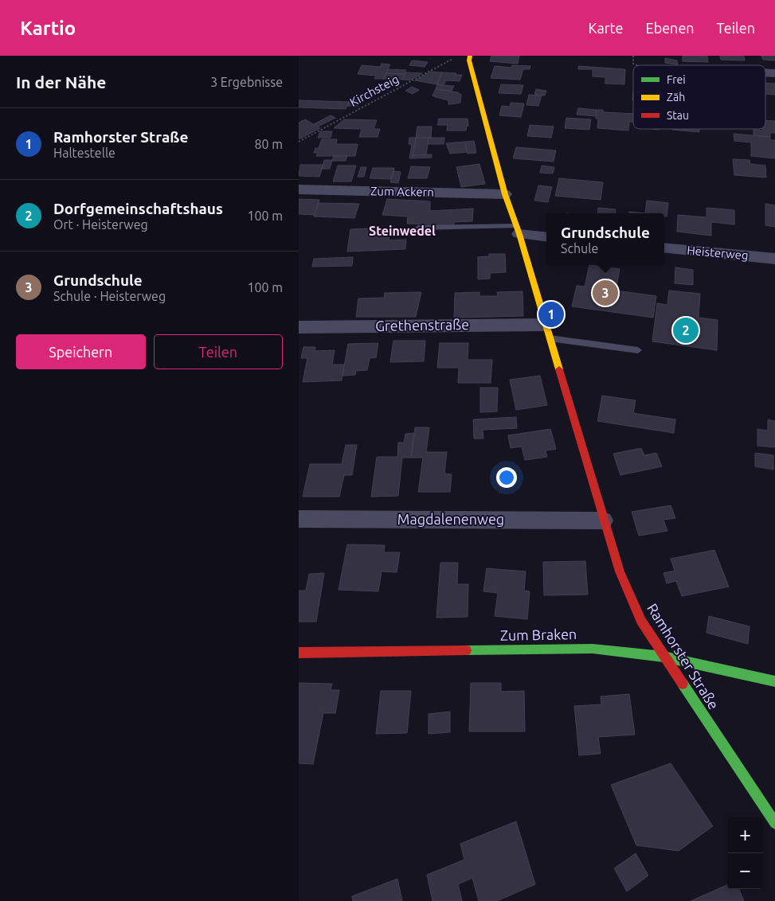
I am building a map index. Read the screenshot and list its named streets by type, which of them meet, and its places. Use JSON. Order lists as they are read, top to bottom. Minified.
{"streets":{"street":["Zum Ackern","Heisterweg","Grethenstraße","Magdalenenweg","Zum Braken","Ramhorster Straße"],"path":["Kirchsteig"]},"crossings":[["Zum Ackern","Ramhorster Straße"],["Grethenstraße","Ramhorster Straße"],["Magdalenenweg","Ramhorster Straße"],["Zum Braken","Ramhorster Straße"]],"districts":["Steinwedel"],"legend":["Frei","Zäh","Stau"],"page":{"header":"Kartio","nav":["Karte","Ebenen","Teilen"],"heading":["In der Nähe","3 Ergebnisse"],"list":[{"mark":"1","name":"Ramhorster Straße","note":"Haltestelle","value":"80 m"},{"mark":"2","name":"Dorfgemeinschaftshaus","note":"Ort · Heisterweg","value":"100 m"},{"mark":"3","name":"Grundschule","note":"Schule · Heisterweg","value":"100 m"}],"popup":["Grundschule","Schule"],"pins":["3","1","2"],"buttons":["Speichern","Teilen"],"map_buttons":["+","−"]}}
